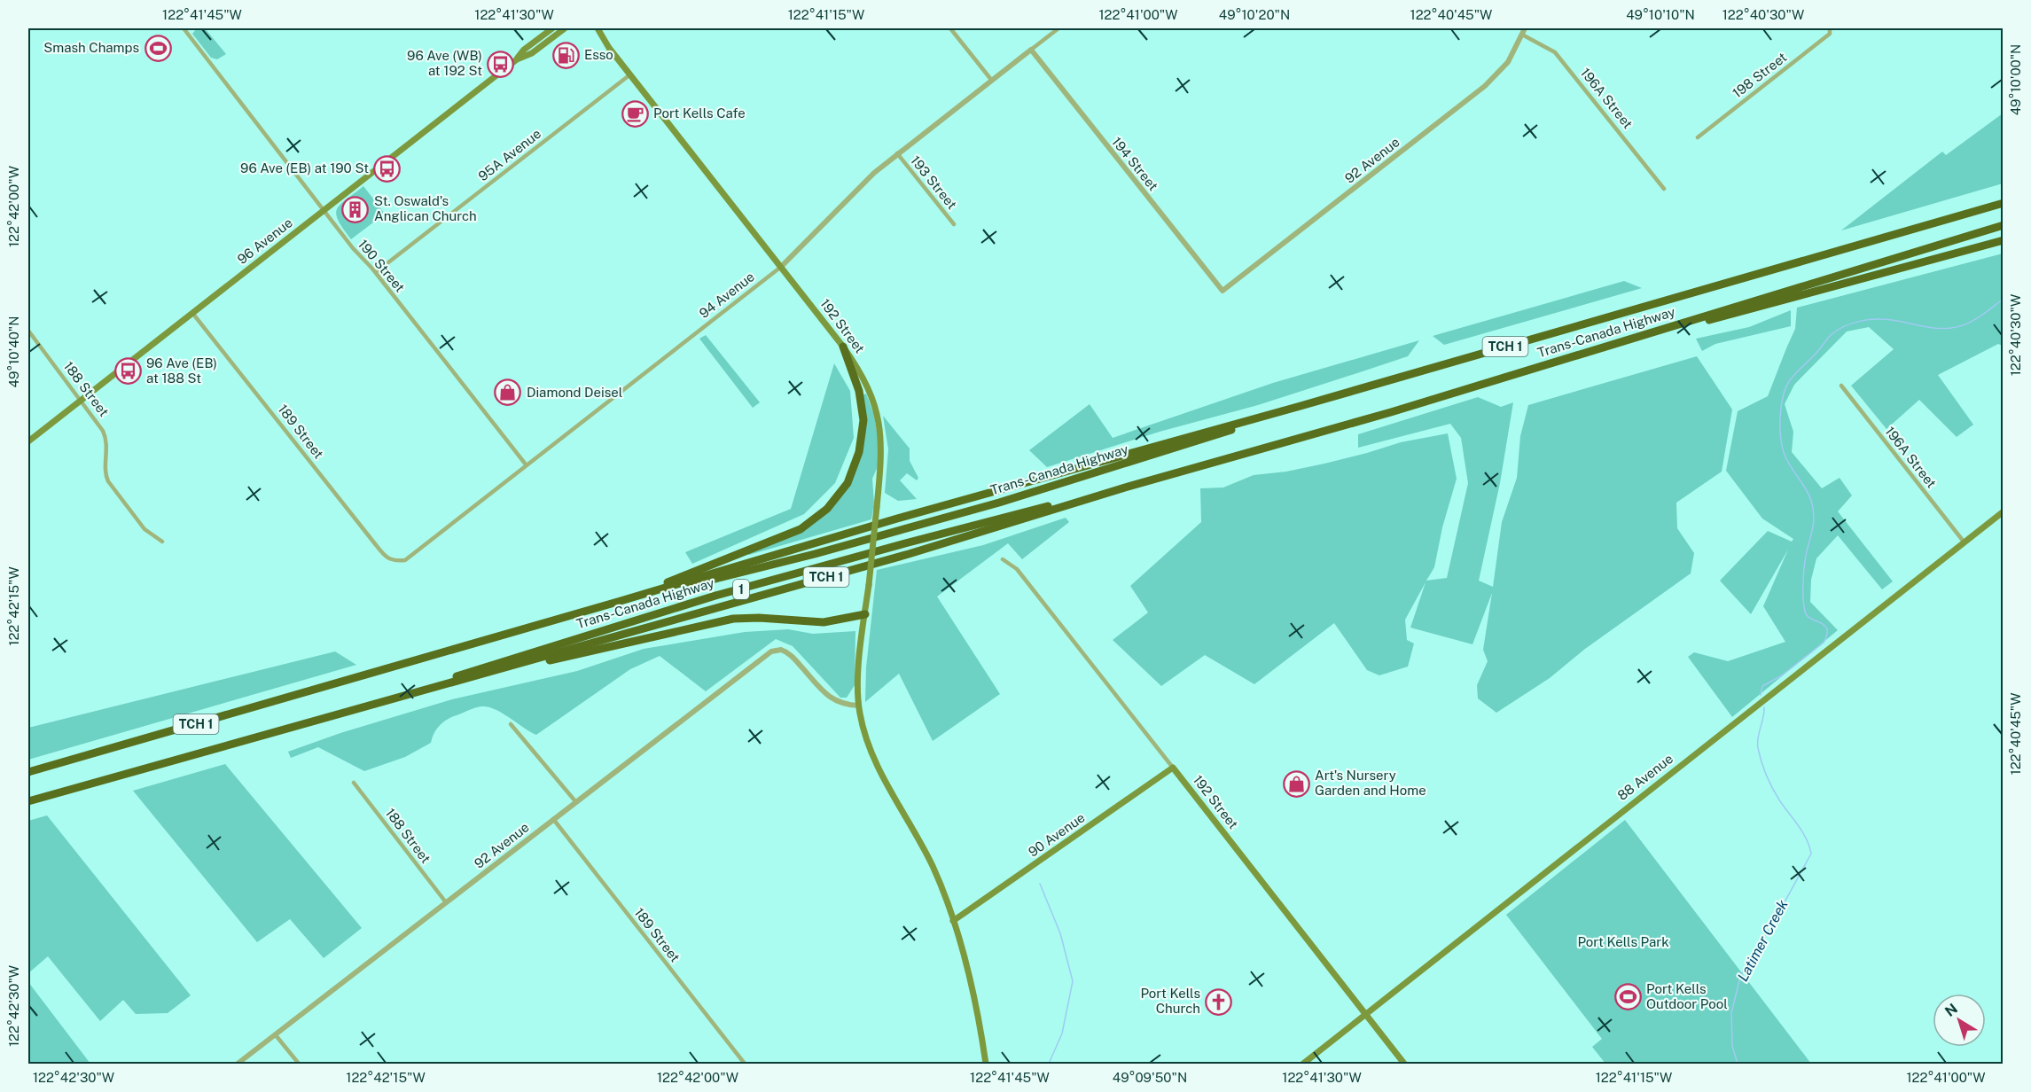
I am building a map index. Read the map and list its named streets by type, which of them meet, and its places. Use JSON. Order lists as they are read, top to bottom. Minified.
{"streets":{"highway":["Trans-Canada Highway","TCH 1","1"],"main road":["96 Avenue","192 Street","88 Avenue","90 Avenue"],"street":["198 Street","196A Street","95A Avenue","92 Avenue","194 Street","193 Street","190 Street","94 Avenue","188 Street","189 Street"]},"crossings":[["196A Street","92 Avenue"],["196A Street","88 Avenue"],["95A Avenue","190 Street"],["95A Avenue","192 Street"],["92 Avenue","194 Street"],["92 Avenue","192 Street"],["92 Avenue","188 Street"],["92 Avenue","189 Street"],["194 Street","94 Avenue"],["193 Street","94 Avenue"],["96 Avenue","190 Street"],["96 Avenue","188 Street"],["96 Avenue","189 Street"],["190 Street","94 Avenue"],["94 Avenue","192 Street"],["94 Avenue","189 Street"],["192 Street","88 Avenue"],["192 Street","90 Avenue"]],"water":["Latimer Creek"],"parks":["Port Kells Park"],"places":{"sports":["Smash Champs","Port Kells Outdoor Pool"],"fuel station":["Esso"],"bus stop":["96 Ave (WB) at 192 St","96 Ave (EB) at 190 St","96 Ave (EB) at 188 St"],"cafe":["Port Kells Cafe"],"building":["St. Oswald's Anglican Church"],"shop":["Diamond Deisel","Art's Nursery Garden and Home"],"church":["Port Kells Church"]},"north":"top left","coordinates":["122°41'45\"W","122°41'30\"W","122°41'15\"W","122°41'00\"W","49°10'20\"N","122°40'45\"W","49°10'10\"N","122°40'30\"W","49°10'00\"N","122°42'00\"W","49°10'40\"N","122°42'15\"W","122°42'30\"W","49°09'50\"N"]}
